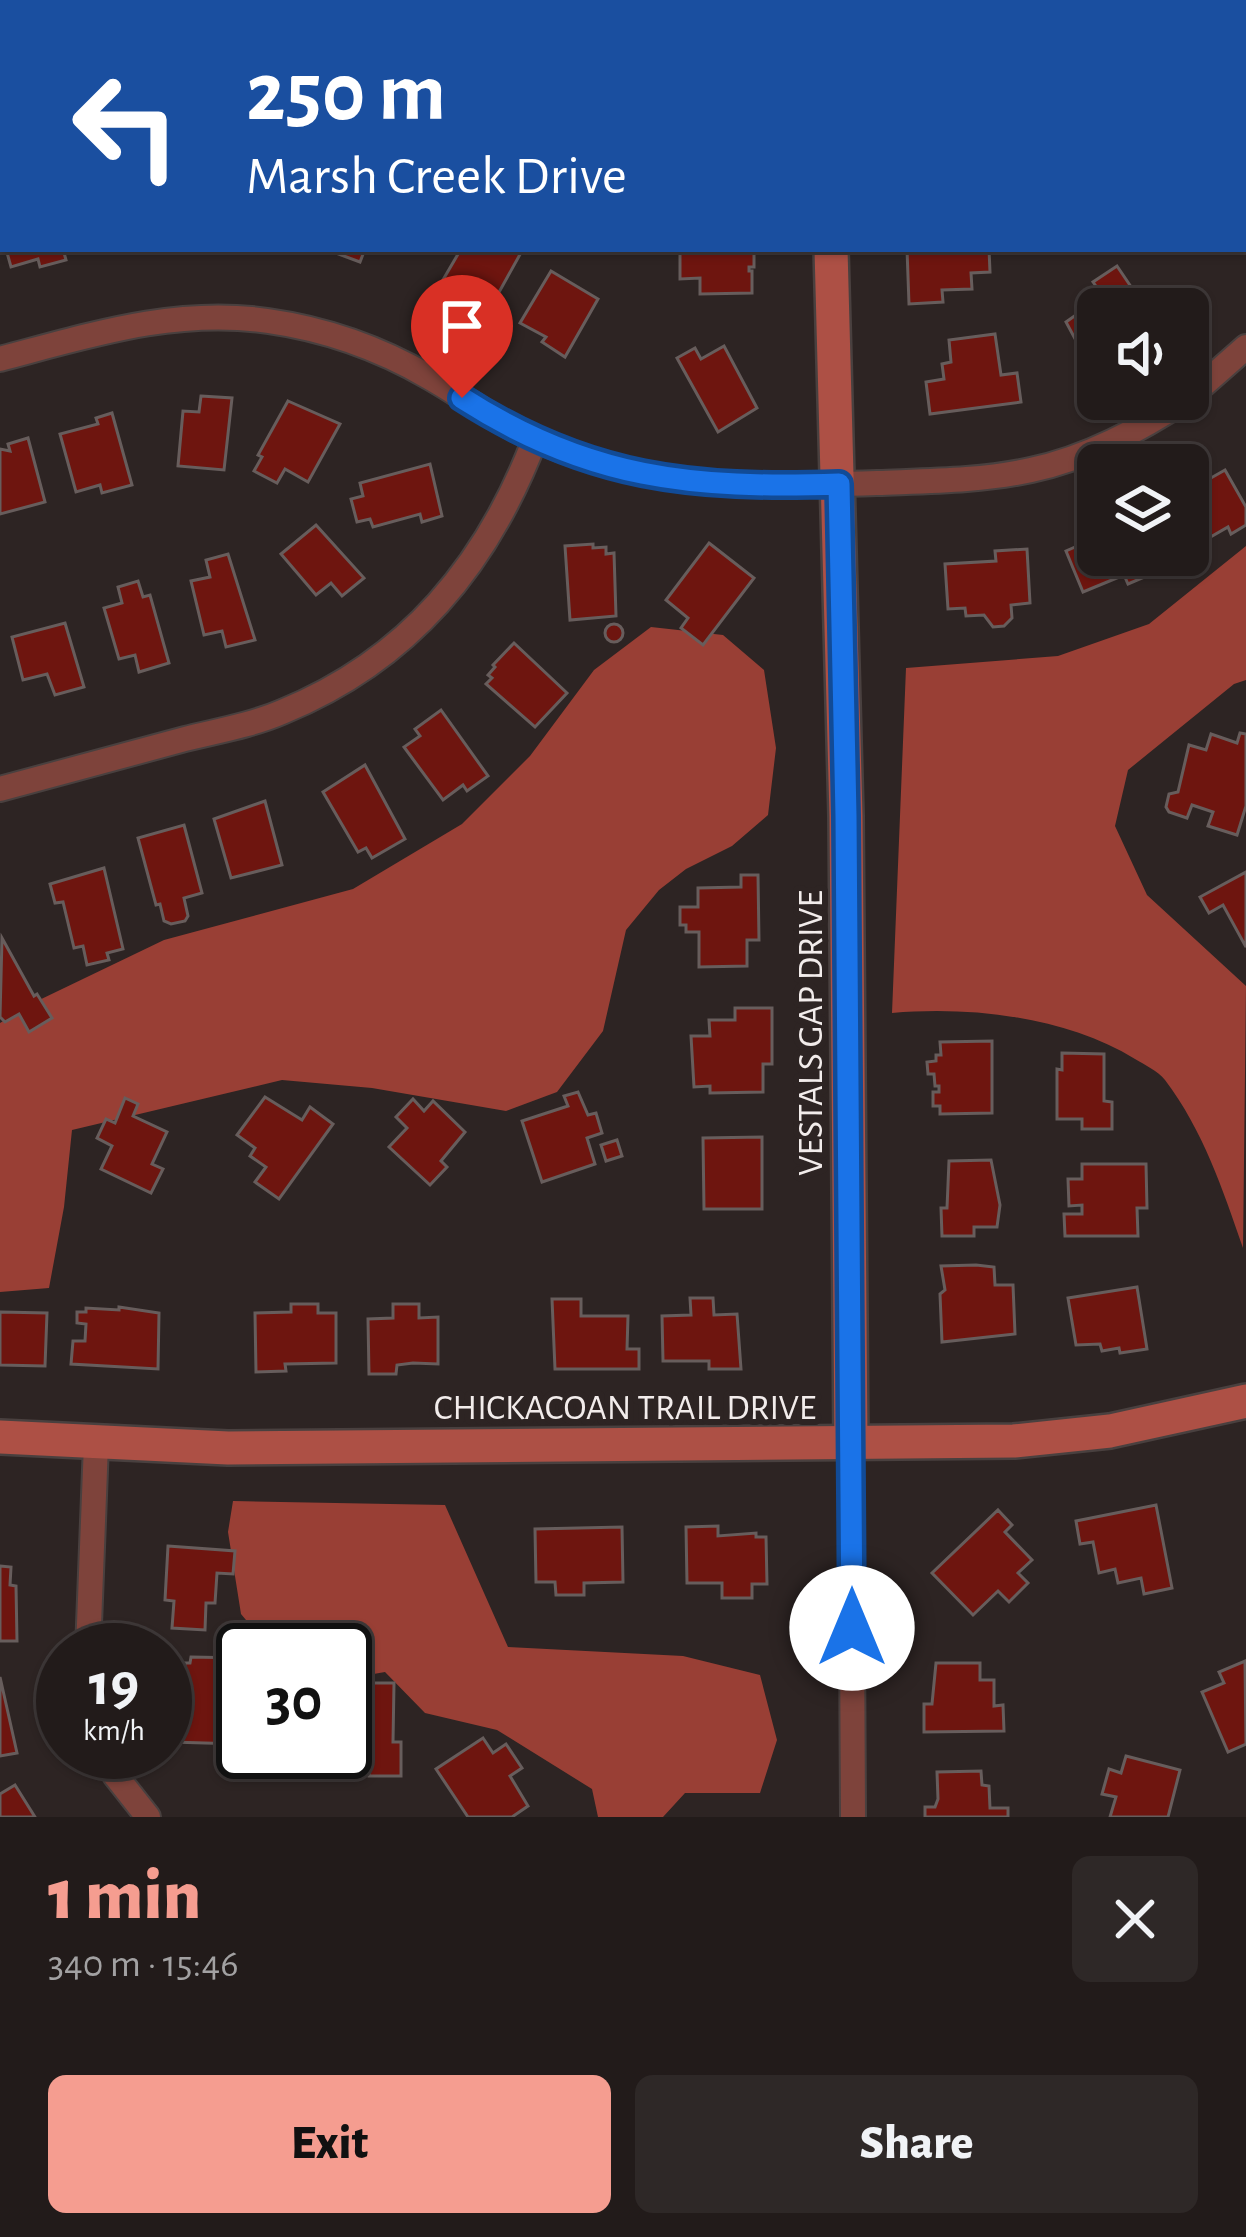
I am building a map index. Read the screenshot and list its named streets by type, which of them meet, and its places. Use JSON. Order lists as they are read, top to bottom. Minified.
{"streets":{"street":["VESTALS GAP DRIVE","CHICKACOAN TRAIL DRIVE"]},"crossings":[["VESTALS GAP DRIVE","CHICKACOAN TRAIL DRIVE"]],"page":{"turn":["250 m","Marsh Creek Drive"],"speed":"19 km/h","limit":"30","heading":["1 min","340 m · 15:46"],"buttons":["Exit","Share"]}}
